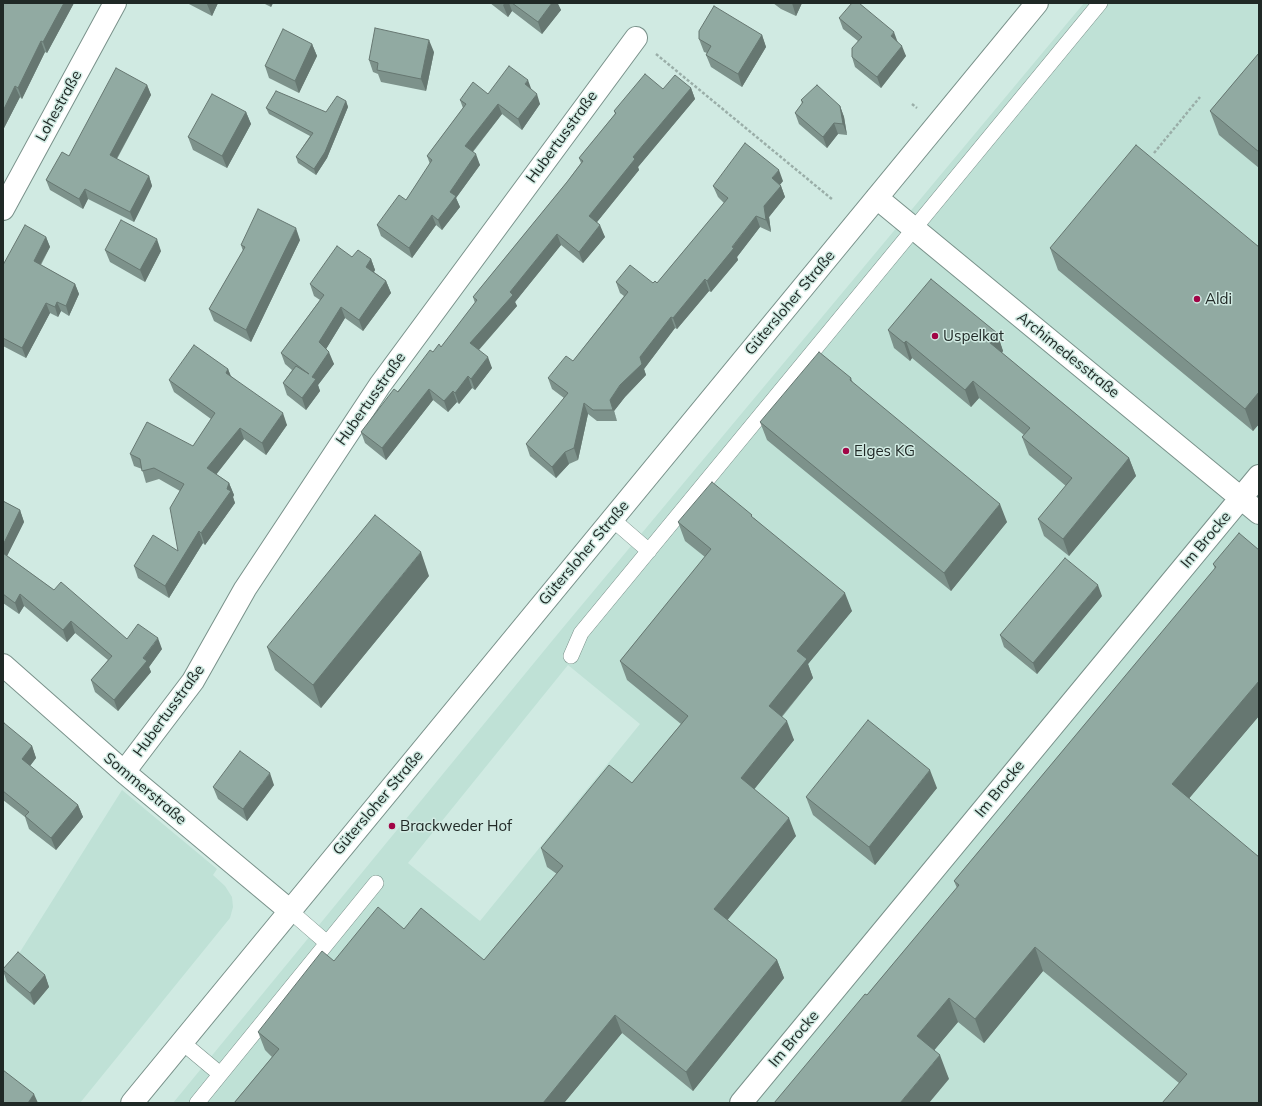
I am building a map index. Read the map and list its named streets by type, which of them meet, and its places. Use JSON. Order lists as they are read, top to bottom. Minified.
{"streets":{"street":["Lohestraße","Hubertusstraße","Gütersloher Straße","Archimedesstraße","Im Brocke","Sommerstraße"]},"crossings":[["Hubertusstraße","Sommerstraße"],["Gütersloher Straße","Archimedesstraße"],["Gütersloher Straße","Sommerstraße"],["Archimedesstraße","Im Brocke"]],"places":["Aldi","Uspelkat","Elges KG","Brackweder Hof"]}
